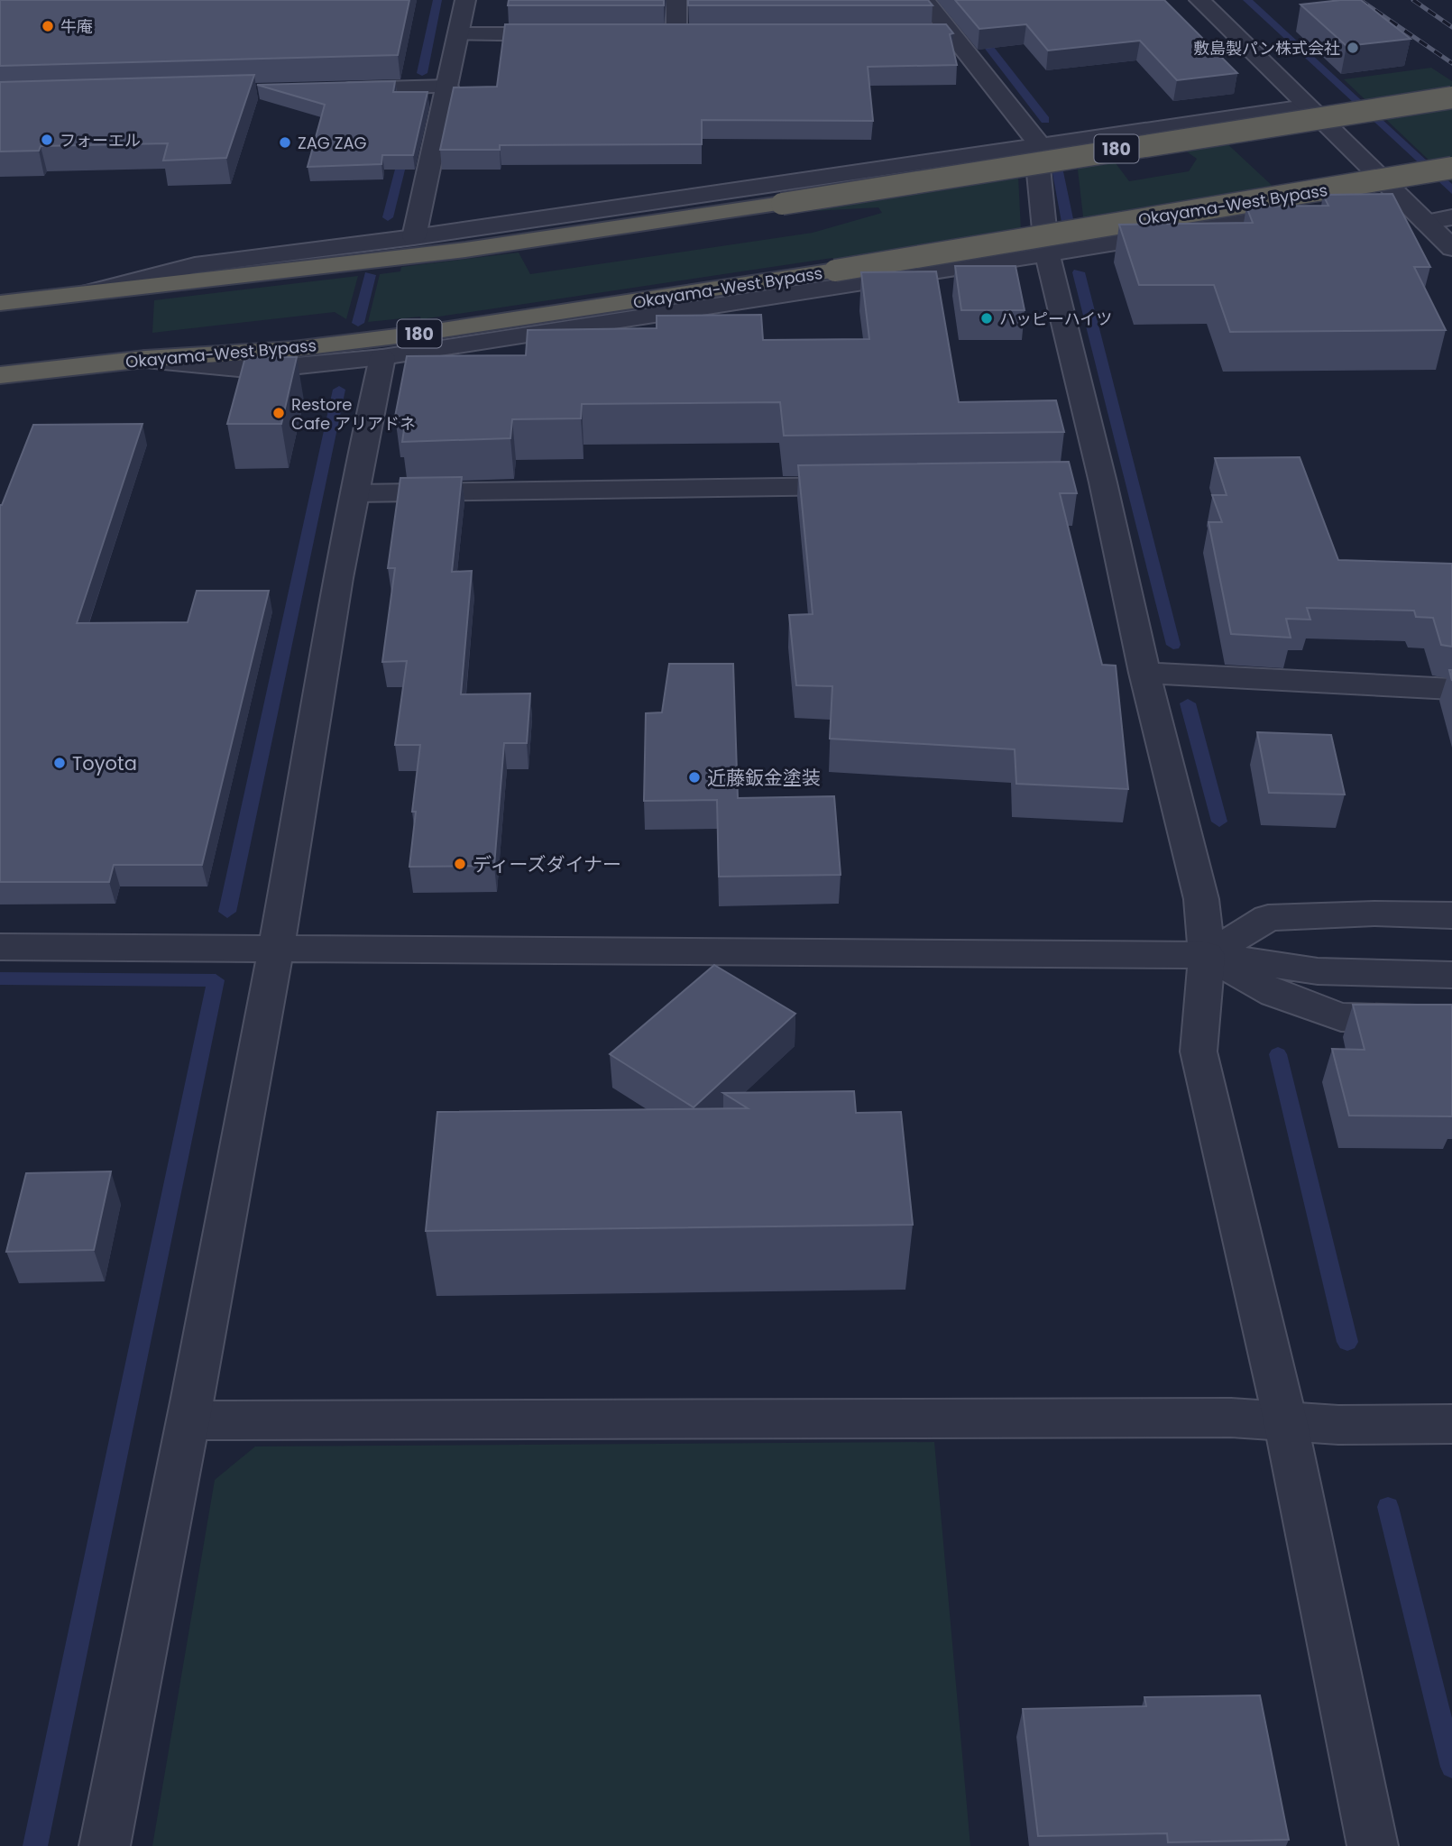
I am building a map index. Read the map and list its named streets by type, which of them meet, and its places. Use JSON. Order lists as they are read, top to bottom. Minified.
{"streets":{"highway":["180","Okayama-West Bypass"]},"places":["牛庵","敷島製パン株式会社","フォーエル","ZAG ZAG","ハッピーハイツ","Restore Cafe アリアドネ","Toyota","近藤鈑金塗装","ディーズダイナー"]}
